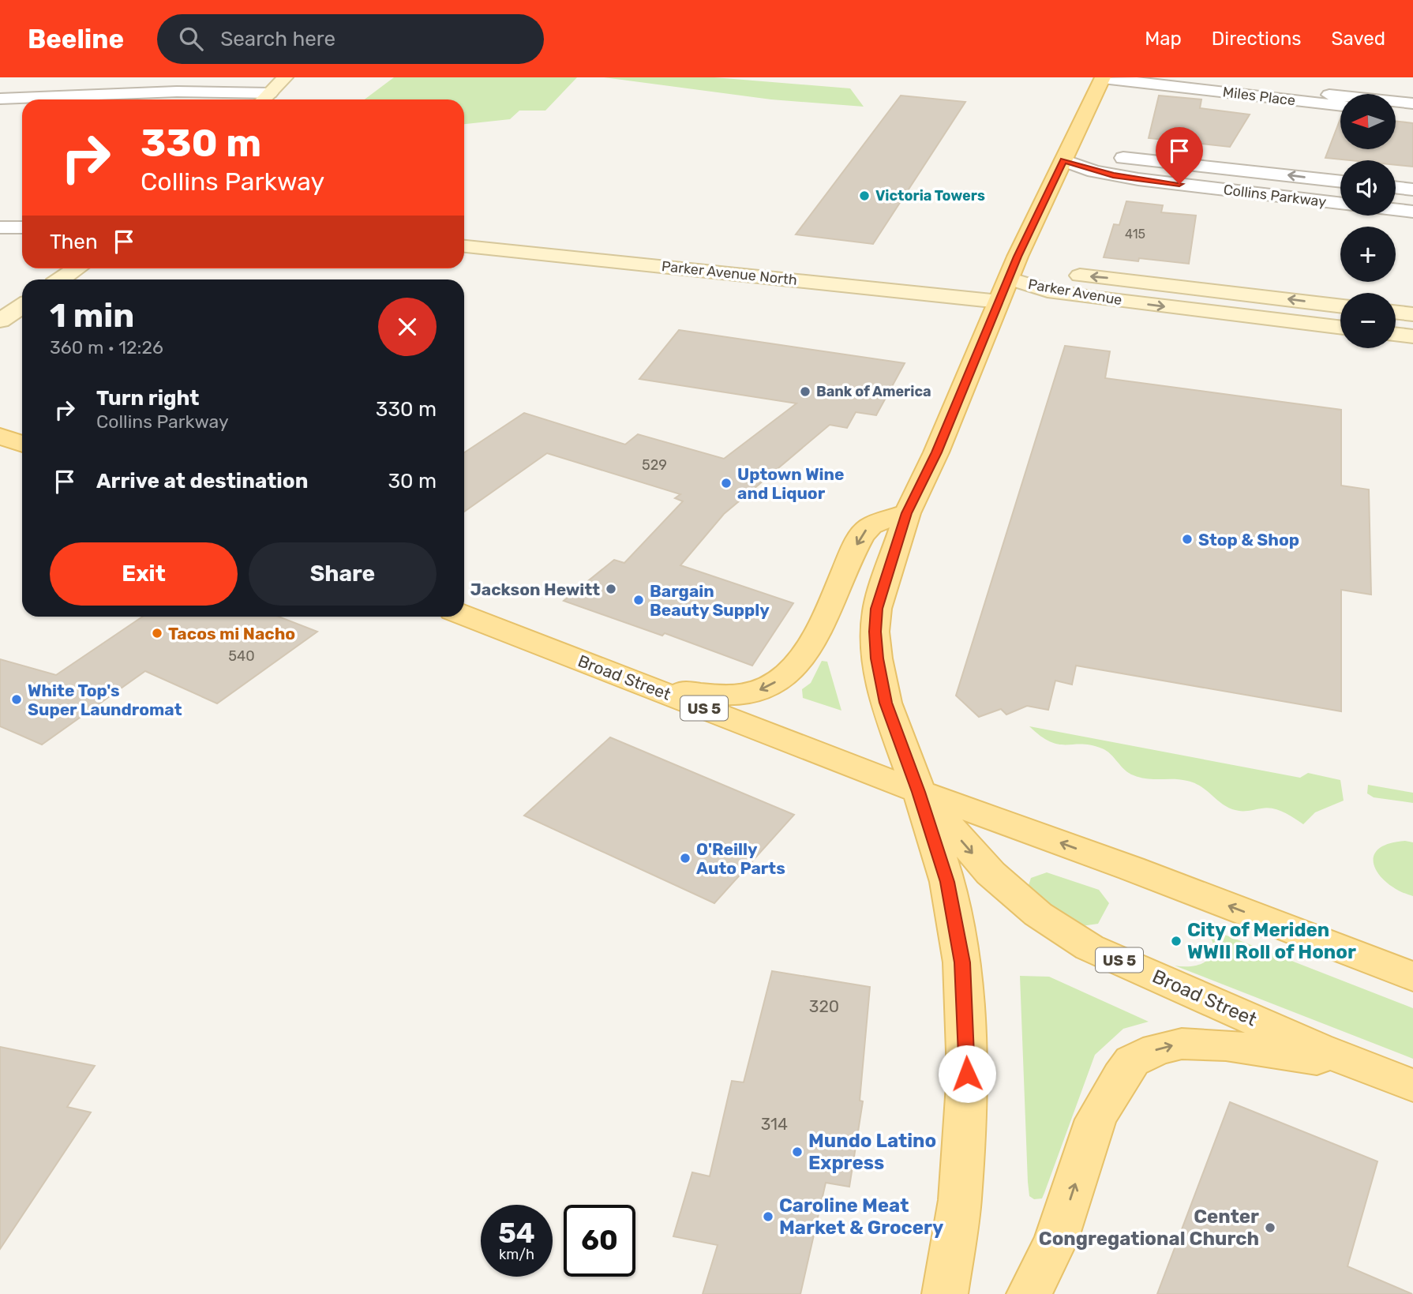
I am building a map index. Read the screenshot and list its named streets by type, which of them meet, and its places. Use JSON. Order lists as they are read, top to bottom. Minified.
{"streets":{"main road":["Broad Street","US 5"],"street":["Miles Place","Collins Parkway","Parker Avenue North","Parker Avenue"]},"places":["Victoria Towers","Bank of America","Uptown Wine and Liquor","Stop & Shop","Jackson Hewitt","Bargain Beauty Supply","Tacos mi Nacho","White Top's Super Laundromat","O'Reilly Auto Parts","City of Meriden WWII Roll of Honor","Mundo Latino Express","Caroline Meat Market & Grocery","Center Congregational Church"],"house_numbers":["415","529","540","320","314"],"north":"left","page":{"header":"Beeline","search":"Search here","nav":["Map","Directions","Saved"],"map_buttons":["+","−"],"turn":["330 m","Collins Parkway"],"then":"Then","heading":["1 min","360 m · 12:26"],"list":[{"name":"Turn right","note":"Collins Parkway","value":"330 m"},{"name":"Arrive at destination","value":"30 m"}],"buttons":["Exit","Share"],"speed":"54 km/h","limit":"60"}}
